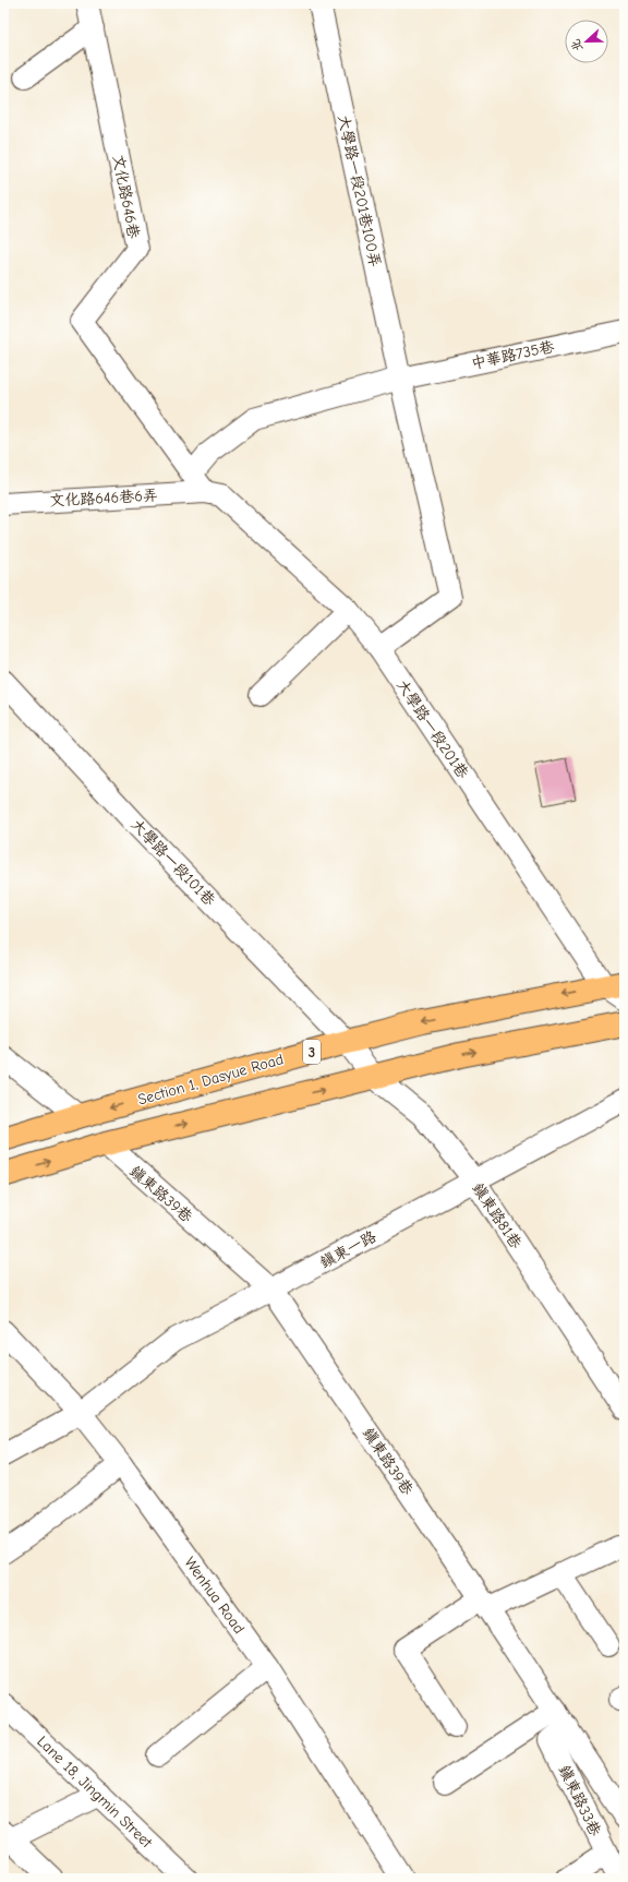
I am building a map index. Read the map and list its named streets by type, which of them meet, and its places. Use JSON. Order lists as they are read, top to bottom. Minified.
{"streets":{"main road":["3","Section 1, Dasyue Road"],"street":["大學路一段201巷100弄","文化路646巷","中華路735巷","文化路646巷6弄","大學路一段201巷","大學路一段101巷","鎮東路39巷","鎮東路81巷","鎮東一路","Wenhua Road","Lane 18, Jingmin Street","鎮東路33巷"]},"crossings":[["大學路一段201巷100弄","中華路735巷"],["大學路一段201巷100弄","大學路一段201巷"],["文化路646巷","文化路646巷6弄"],["文化路646巷","大學路一段201巷"],["文化路646巷6弄","大學路一段201巷"],["大學路一段201巷","Section 1, Dasyue Road"],["大學路一段101巷","Section 1, Dasyue Road"],["大學路一段101巷","鎮東路81巷"],["Section 1, Dasyue Road","鎮東路81巷"],["鎮東路39巷","鎮東一路"],["鎮東路39巷","鎮東路33巷"],["鎮東路81巷","鎮東一路"],["鎮東一路","Wenhua Road"]],"north":"left"}
